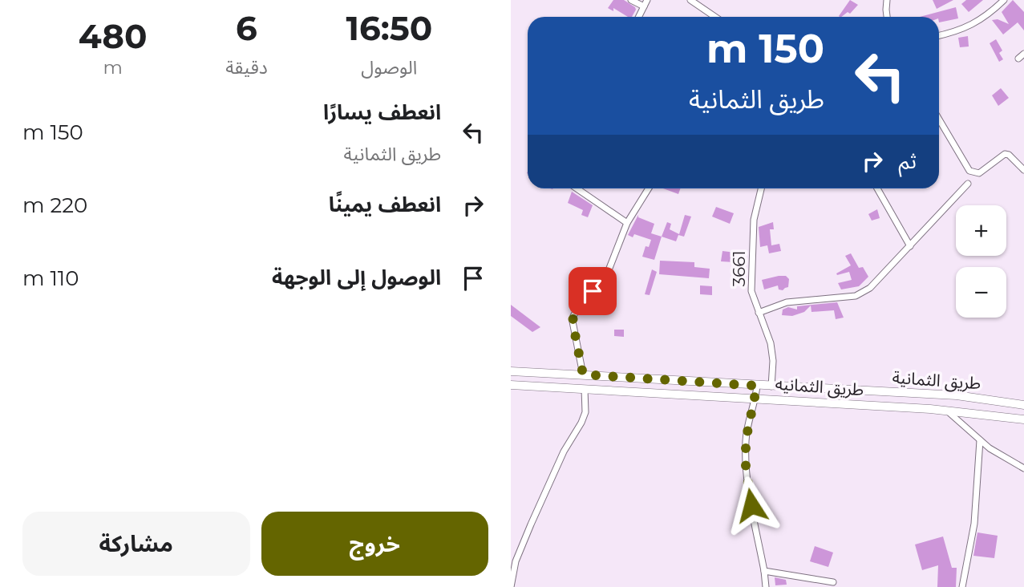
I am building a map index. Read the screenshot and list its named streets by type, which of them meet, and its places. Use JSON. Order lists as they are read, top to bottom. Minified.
{"streets":{"street":["3661","طريق الثمانية","طريق الثمانيه"]},"crossings":[["3661","طريق الثمانية"]],"page":{"eta":["16:50","الوصول","6","دقيقة","480","m"],"turn":["150 m","طريق الثمانية"],"list":[{"name":"انعطف يسارًا","note":"طريق الثمانية","value":"150 m"},{"name":"انعطف يمينًا","value":"220 m"},{"name":"الوصول إلى الوجهة","value":"110 m"}],"then":"ثم","map_buttons":["+","−"],"buttons":["خروج","مشاركة"]}}
